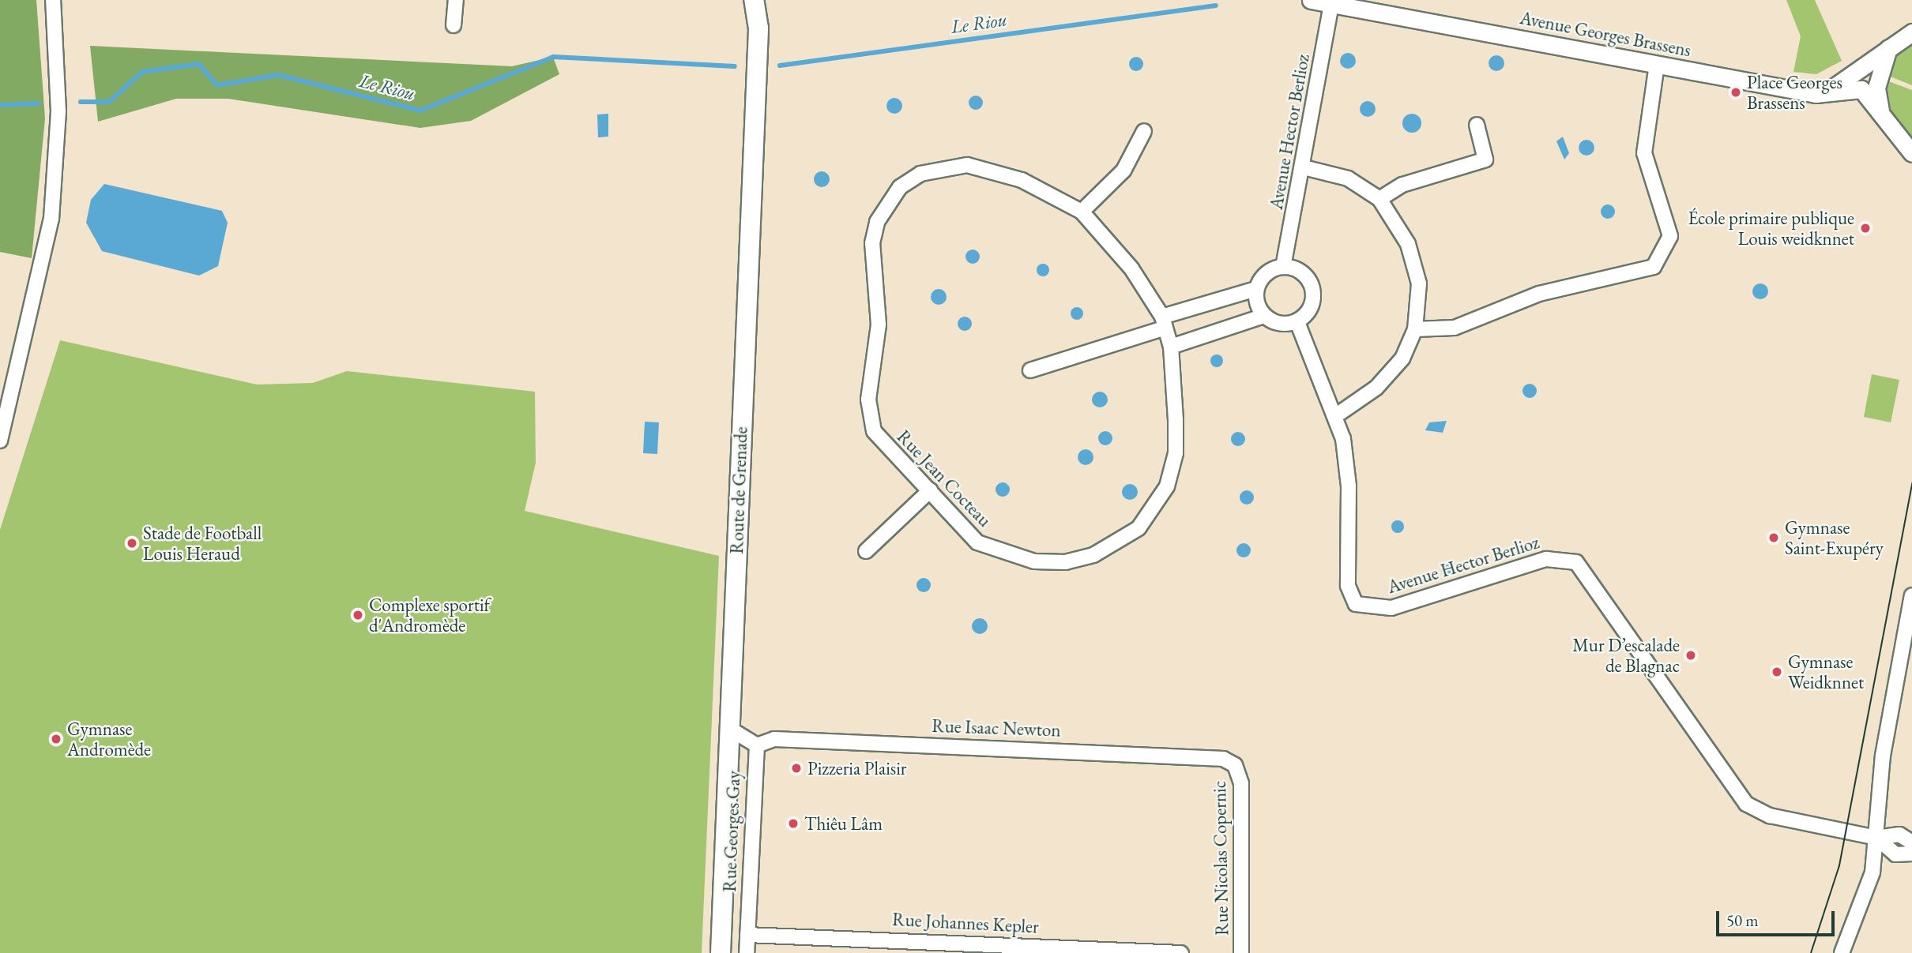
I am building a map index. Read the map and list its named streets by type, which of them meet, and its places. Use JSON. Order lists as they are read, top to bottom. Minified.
{"streets":{"main road":["Route de Grenade"],"street":["Avenue Georges Brassens","Avenue Hector Berlioz","Rue Jean Cocteau","Rue Isaac Newton","Rue Georges Gay","Rue Nicolas Copernic","Rue Johannes Kepler"]},"crossings":[["Avenue Georges Brassens","Avenue Hector Berlioz"],["Rue Isaac Newton","Rue Georges Gay"],["Rue Isaac Newton","Rue Nicolas Copernic"],["Rue Georges Gay","Rue Johannes Kepler"]],"water":["Le Riou"],"places":["Place Georges Brassens","École primaire publique Louis weidknnet","Gymnase Saint-Exupéry","Stade de Football Louis Heraud","Complexe sportif d'Andromède","Mur D’escalade de Blagnac","Gymnase Weidknnet","Gymnase Andromède","Pizzeria Plaisir","Thiêu Lâm"],"scale_bar":"50 m"}
